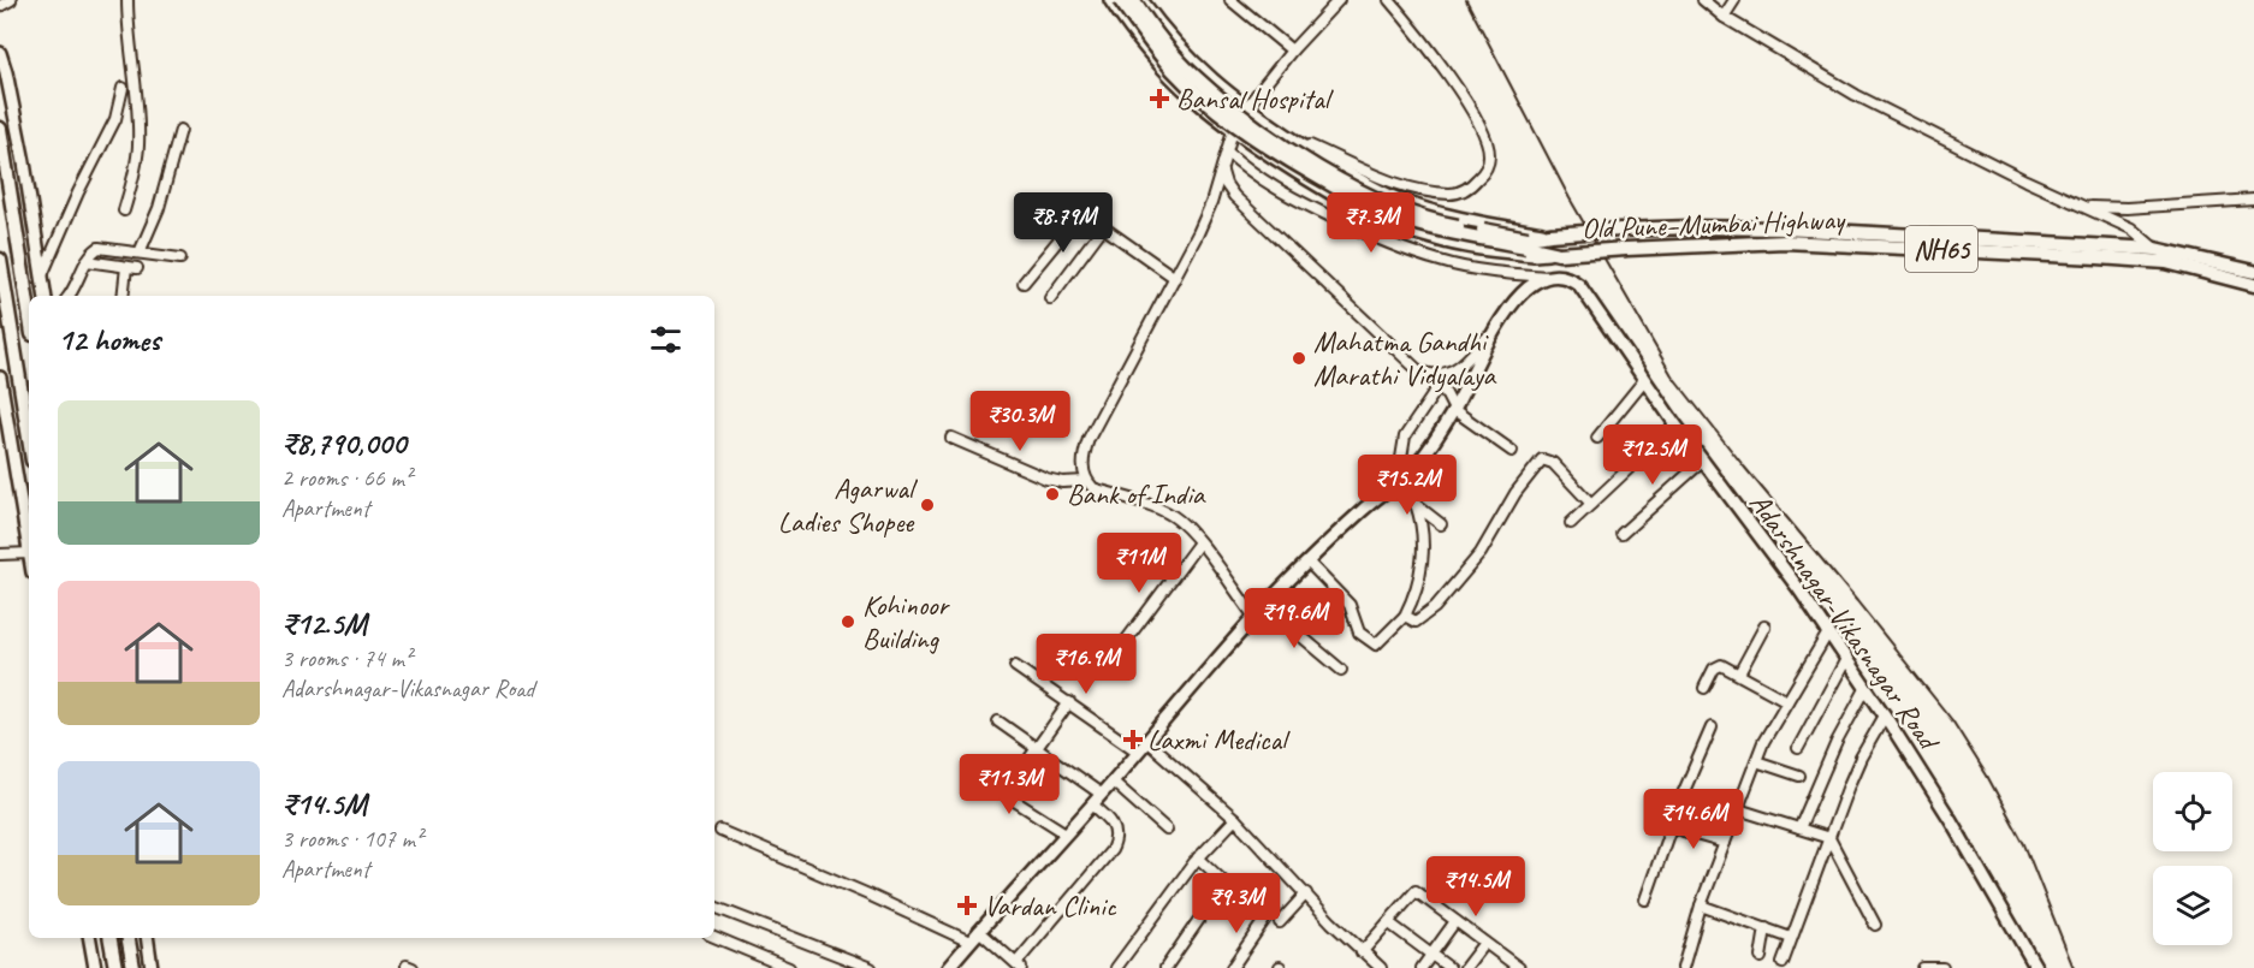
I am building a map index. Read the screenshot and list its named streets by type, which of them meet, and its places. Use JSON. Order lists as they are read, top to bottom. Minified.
{"streets":{"highway":["Old Pune–Mumbai Highway","NH65"],"main road":["Adarshnagar-Vikasnagar Road"]},"crossings":[["Old Pune–Mumbai Highway","NH65"]],"places":{"health":["Bansal Hospital","Laxmi Medical","Vardan Clinic"],"other":["Mahatma Gandhi Marathi Vidyalaya","Bank of India","Agarwal Ladies Shopee","Kohinoor Building"]},"page":{"price":["₹8.79M","₹7.3M","₹30.3M","₹12.5M","₹15.2M","₹11M","₹19.6M","₹16.9M","₹11.3M","₹14.6M","₹14.5M","₹9.3M"],"heading":"12 homes","list":[{"name":"₹8,790,000","note":"2 rooms · 66 m² · Apartment"},{"name":"₹12.5M","note":"3 rooms · 74 m² · Adarshnagar-Vikasnagar Road"},{"name":"₹14.5M","note":"3 rooms · 107 m² · Apartment"}]}}
